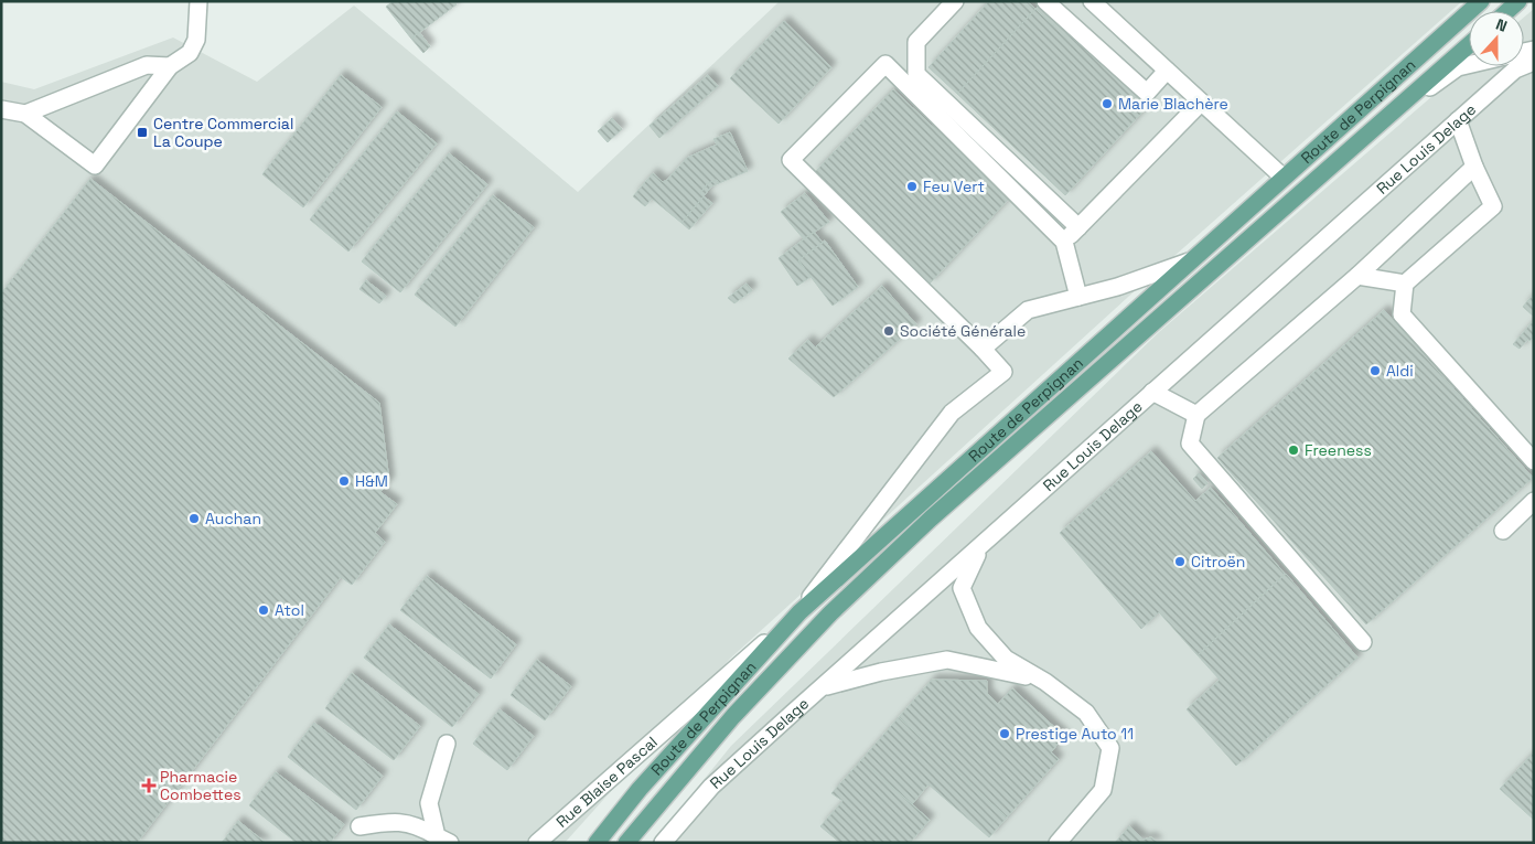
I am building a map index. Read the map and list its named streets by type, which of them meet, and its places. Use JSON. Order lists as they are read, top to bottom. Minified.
{"streets":{"main road":["Route de Perpignan"],"street":["Rue Louis Delage","Rue Blaise Pascal"]},"crossings":[["Route de Perpignan","Rue Blaise Pascal"]],"places":{"other":["Marie Blachère","Feu Vert","Société Générale","Aldi","Freeness","H&M","Auchan","Citroën","Atol","Prestige Auto 11"],"transit":["Centre Commercial La Coupe"],"health":["Pharmacie Combettes"]},"north":"top"}
